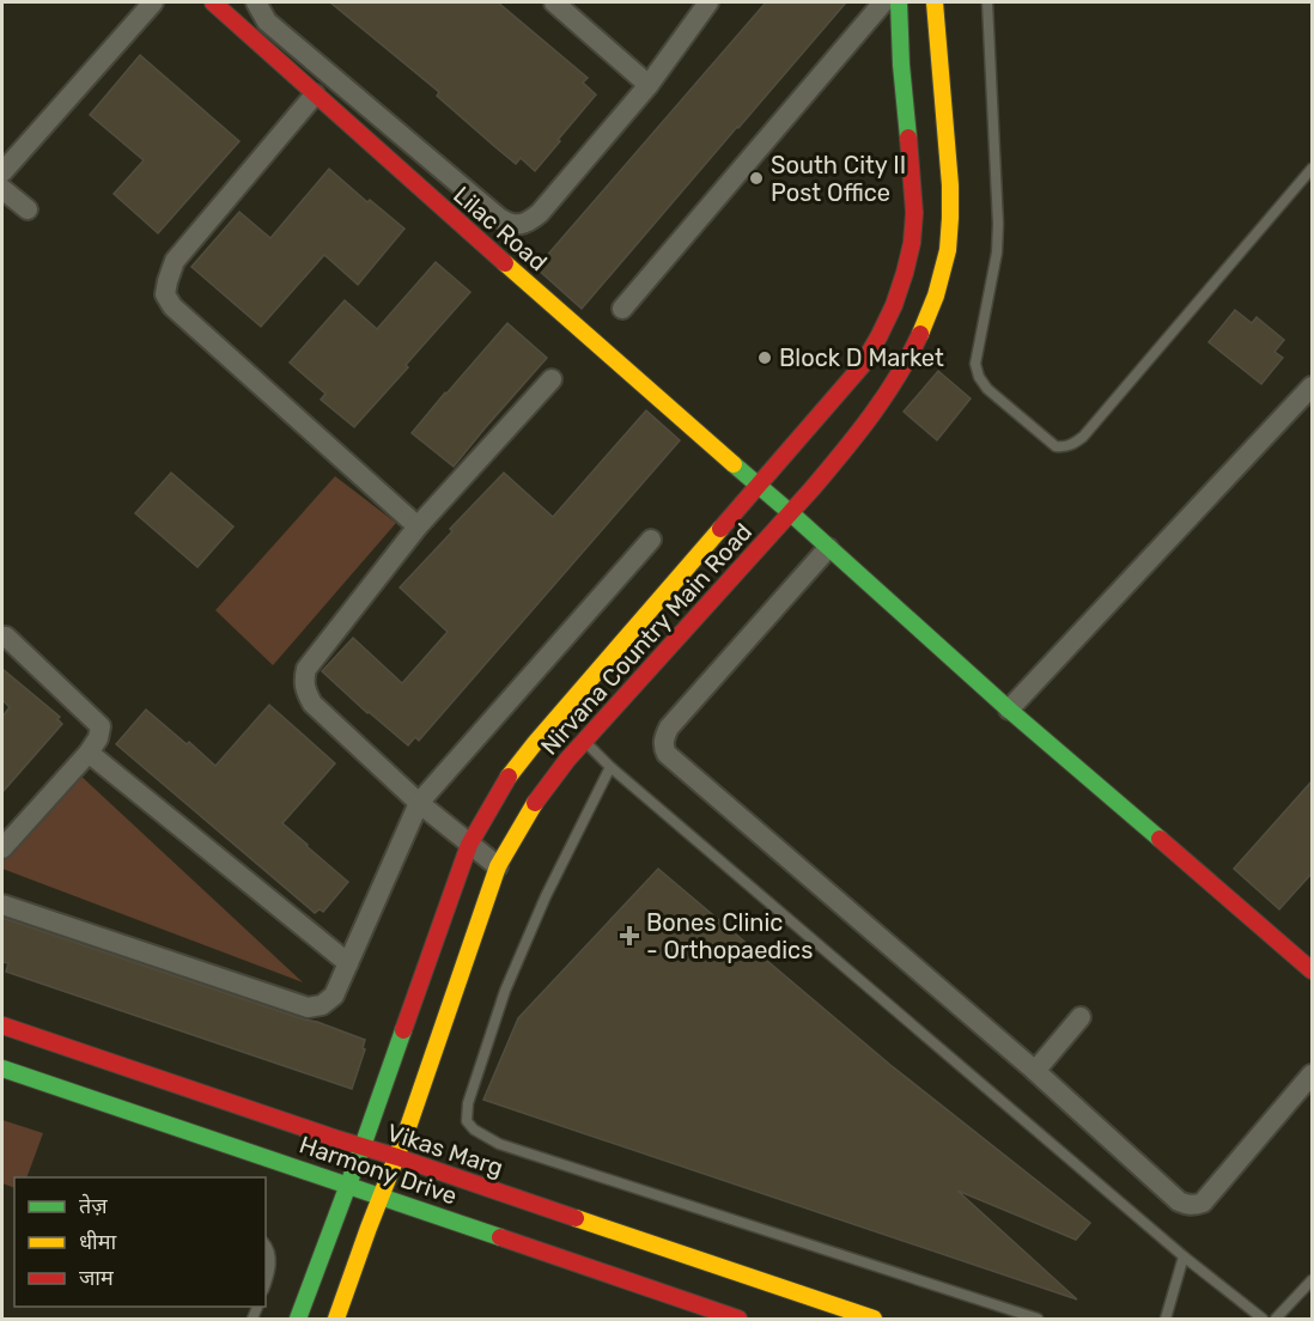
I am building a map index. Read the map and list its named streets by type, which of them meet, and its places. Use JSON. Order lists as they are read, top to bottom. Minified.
{"streets":{"street":["Lilac Road","Nirvana Country Main Road","Vikas Marg","Harmony Drive"]},"crossings":[["Lilac Road","Nirvana Country Main Road"],["Nirvana Country Main Road","Vikas Marg"],["Nirvana Country Main Road","Harmony Drive"]],"places":{"other":["South City II Post Office","Block D Market"],"health":["Bones Clinic - Orthopaedics"]},"legend":["तेज़","धीमा","जाम"]}
